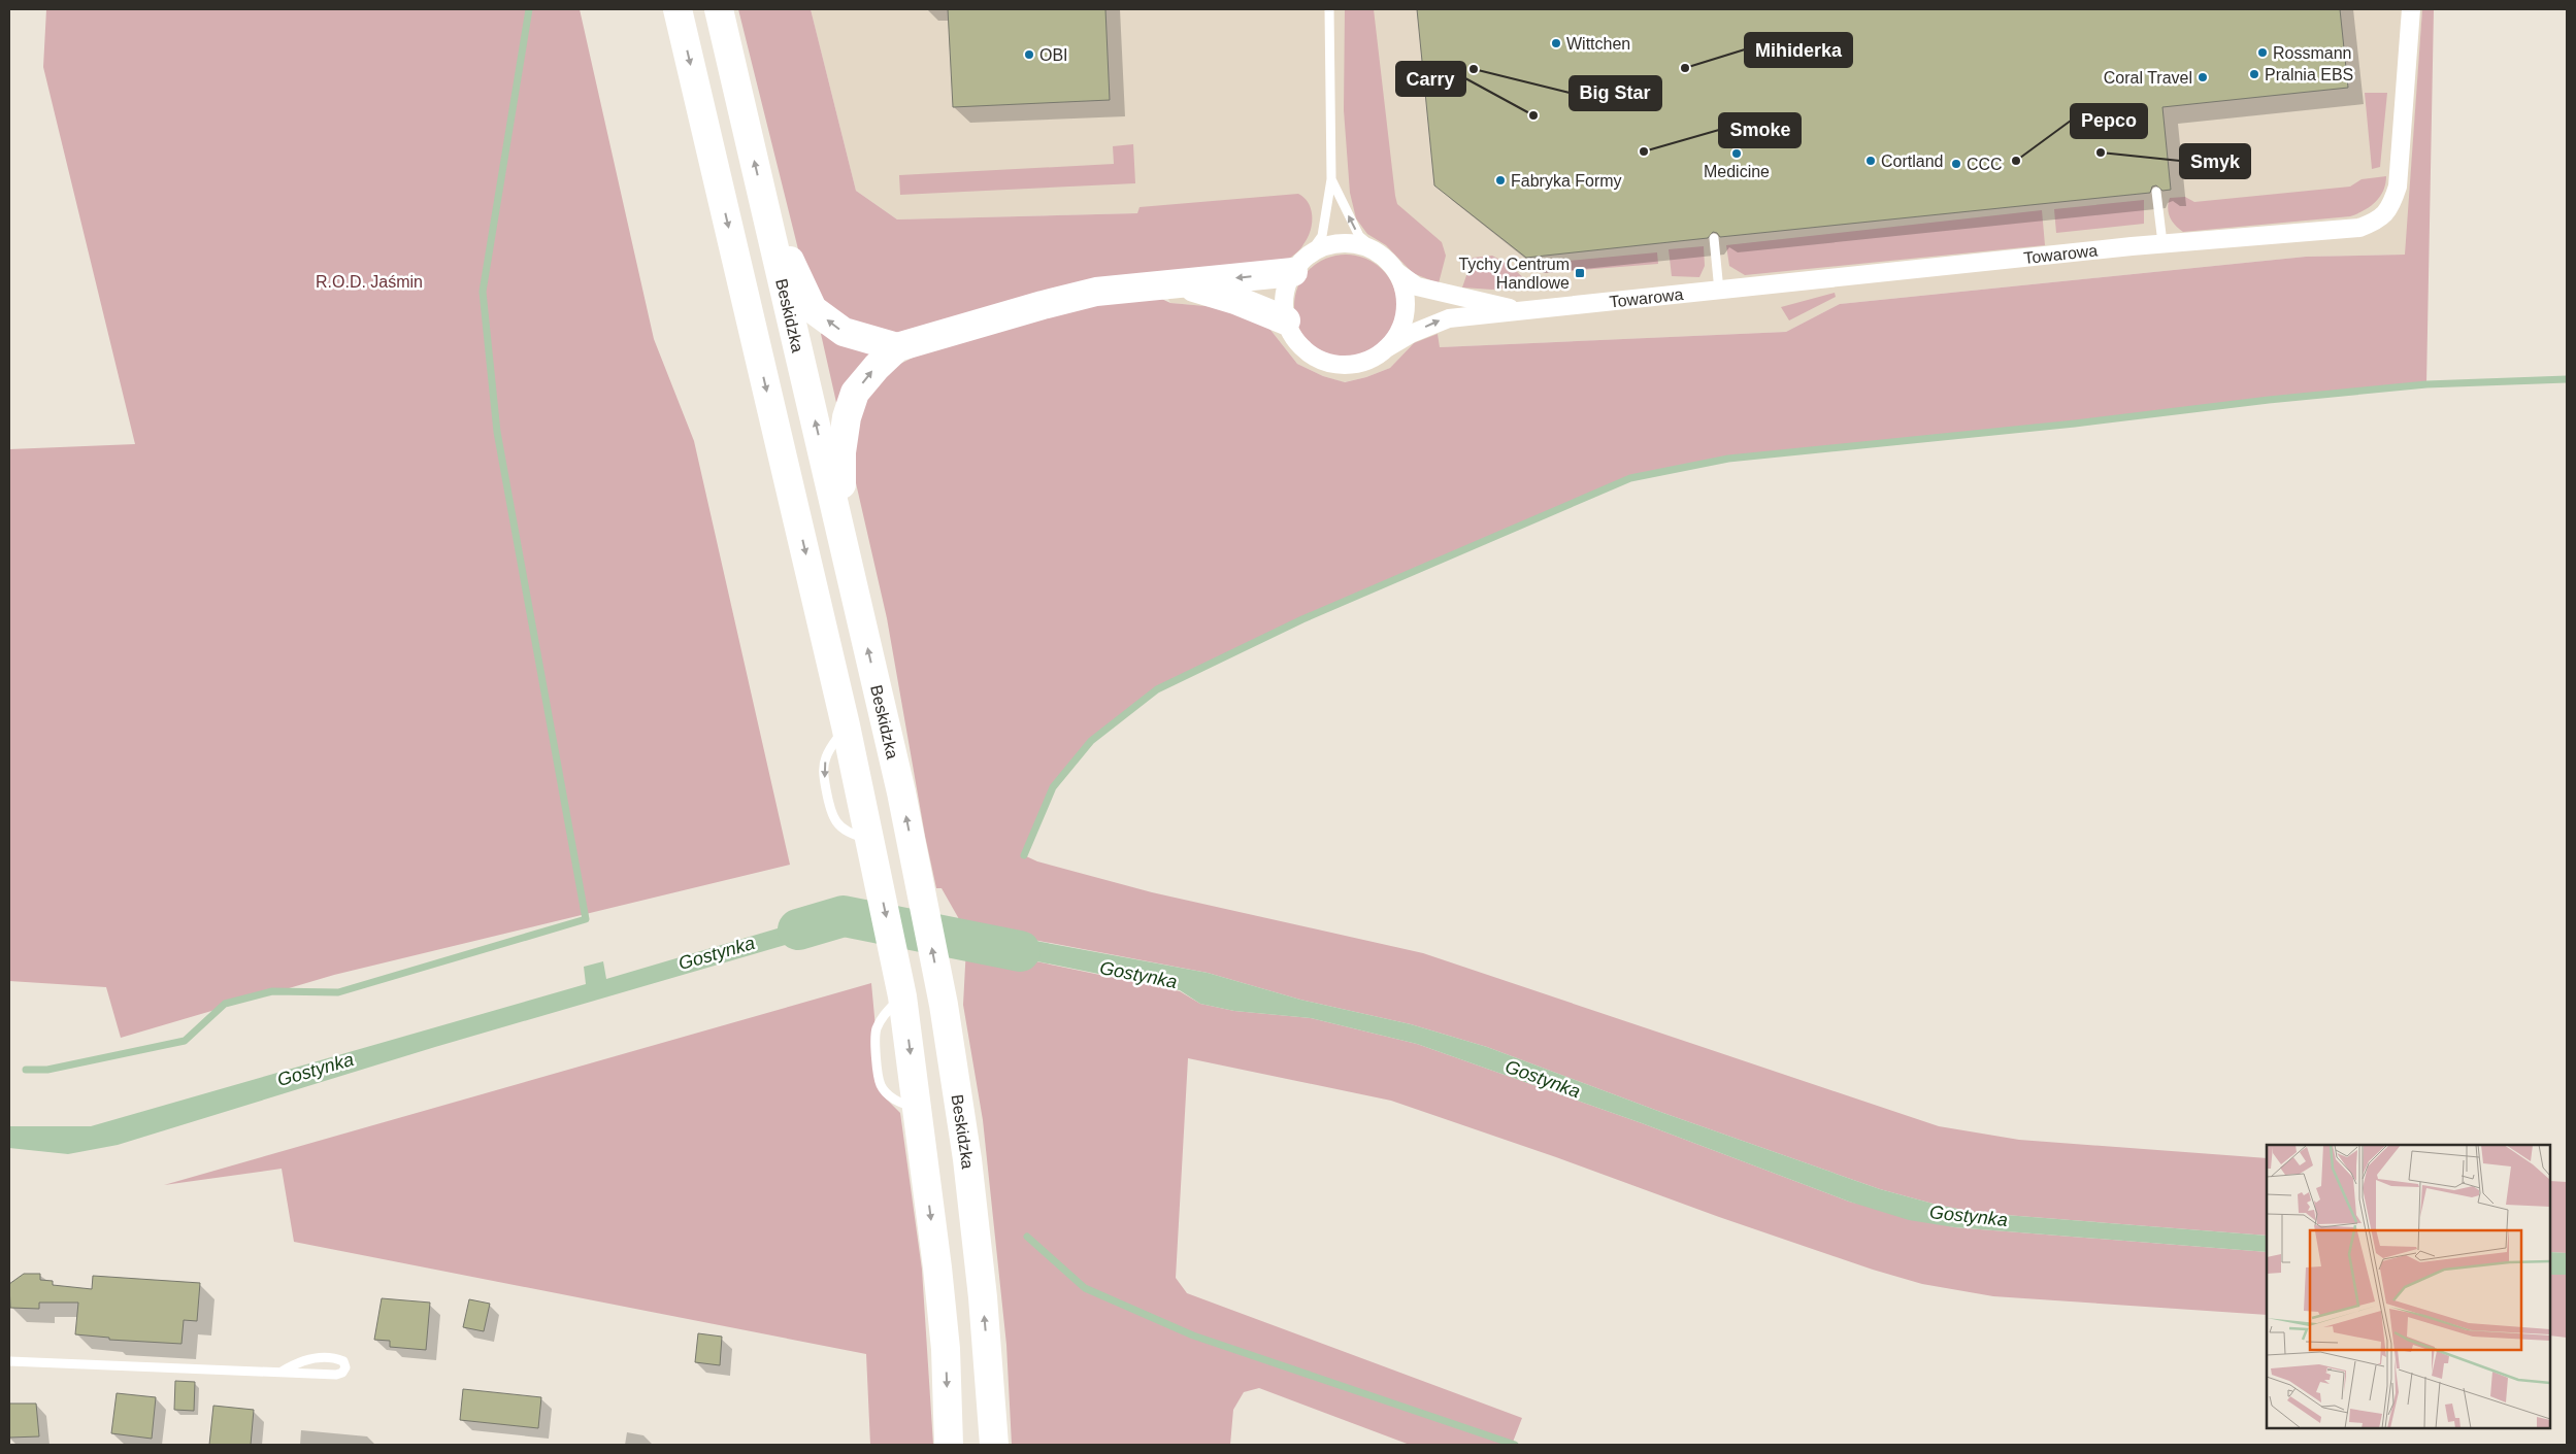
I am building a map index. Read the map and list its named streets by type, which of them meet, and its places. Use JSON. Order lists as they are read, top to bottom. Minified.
{"streets":{"main road":["Beskidzka"],"street":["Towarowa"]},"water":["Gostynka"],"parks":["R.O.D. Jaśmin"],"places":{"other":["Wittchen","Rossmann","OBI","Mihiderka","Big Star","Pralnia EBS","Coral Travel","Carry","Smoke","Smyk","Medicine","Cortland","Pepco","CCC","Fabryka Formy"],"transit":["Tychy Centrum Handlowe"]}}
